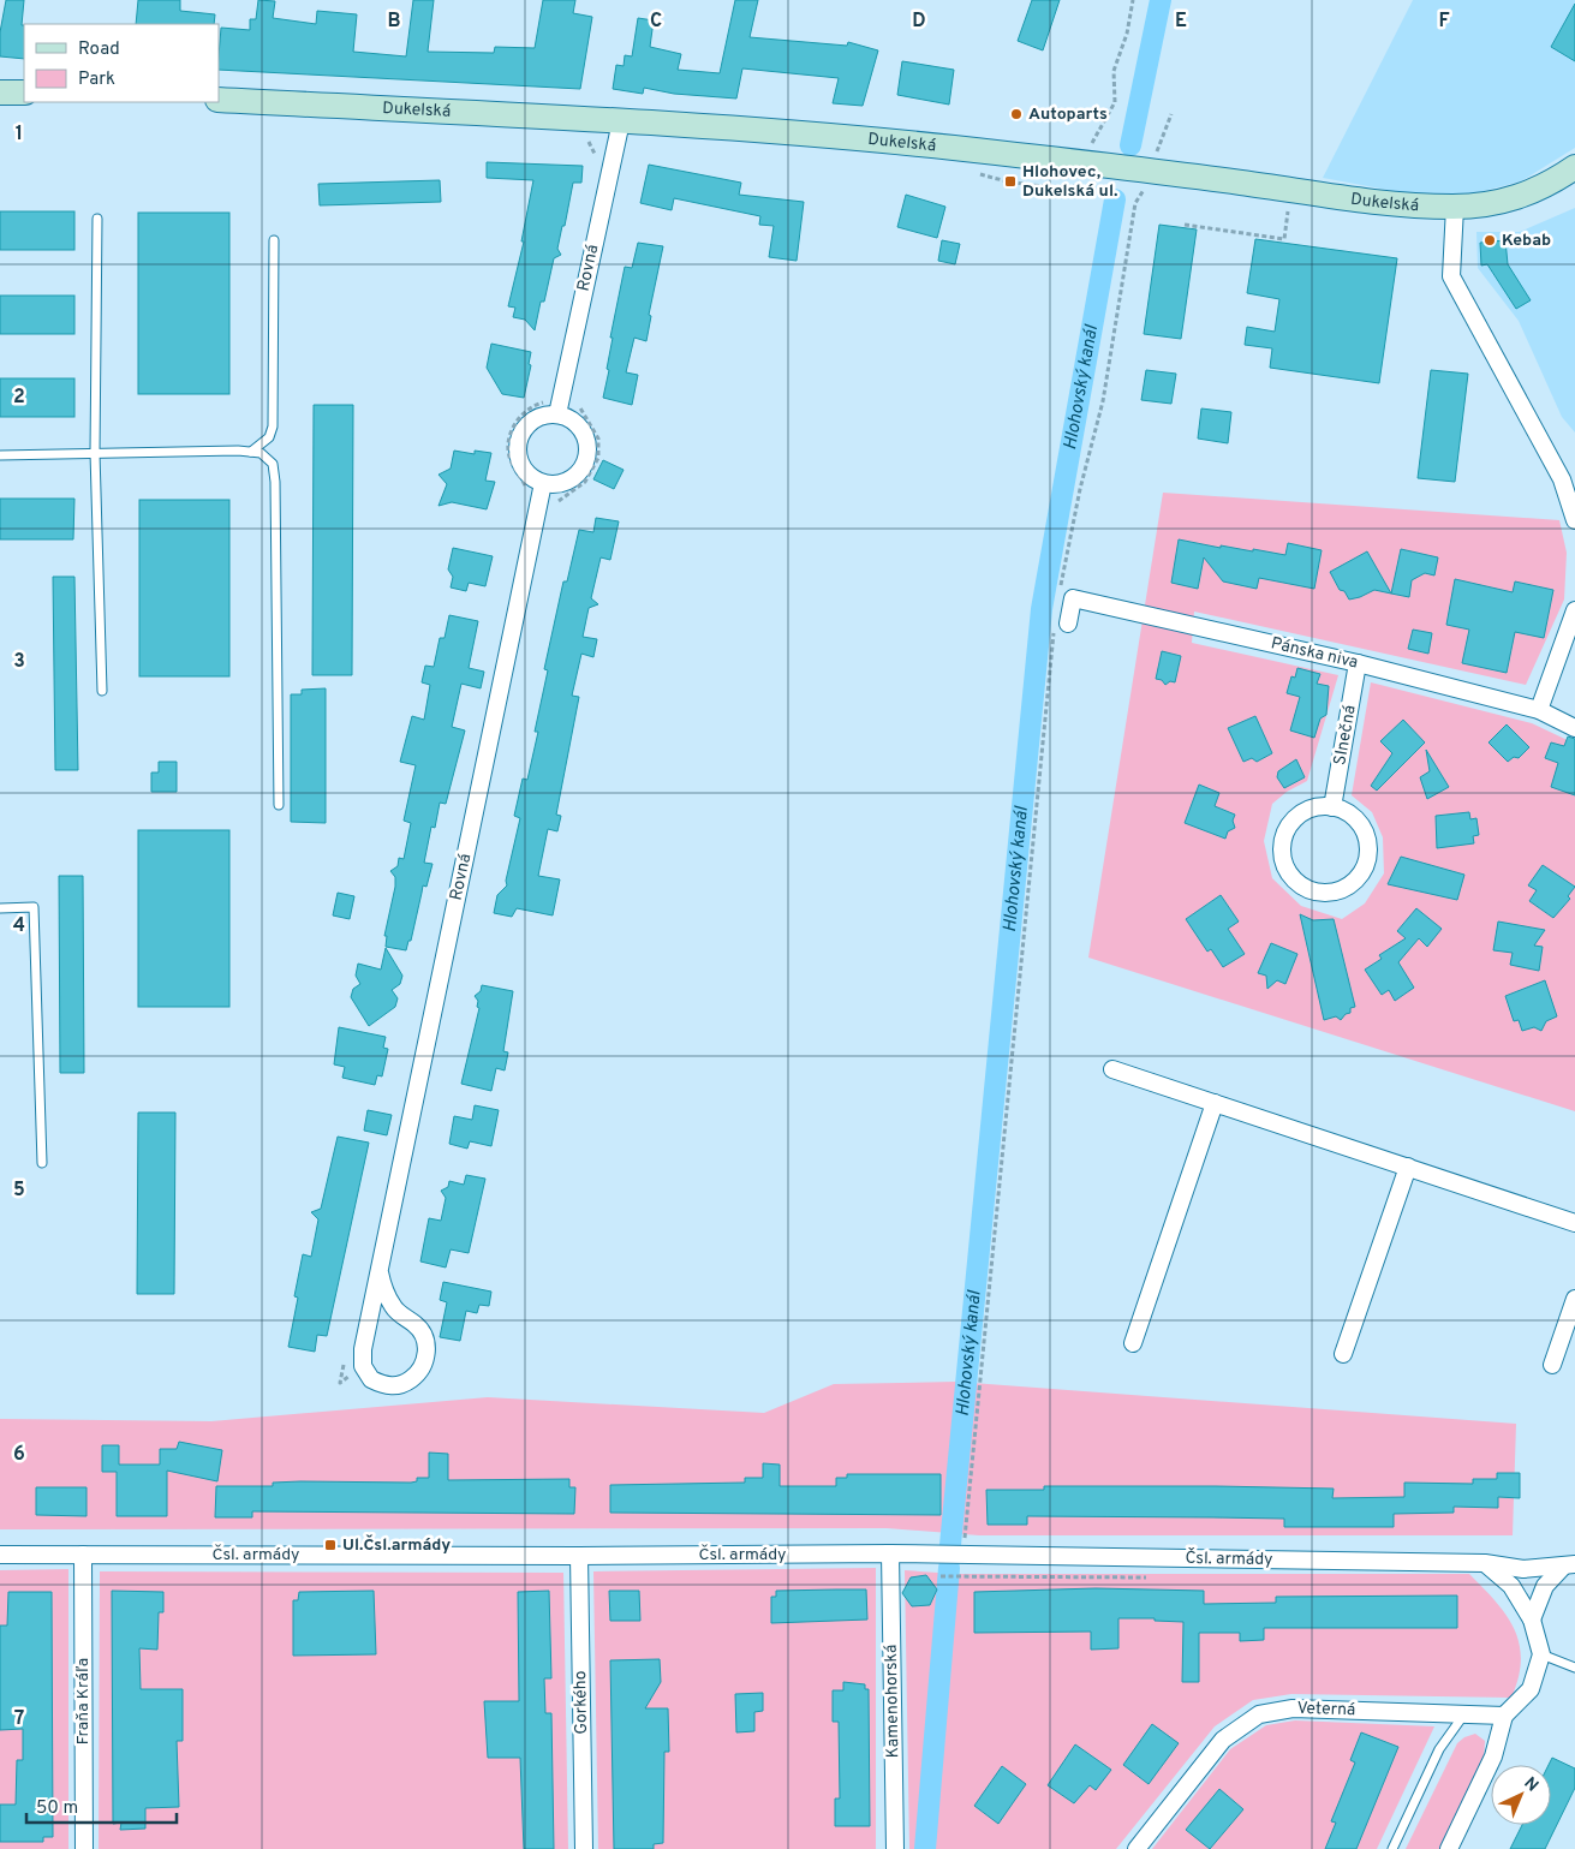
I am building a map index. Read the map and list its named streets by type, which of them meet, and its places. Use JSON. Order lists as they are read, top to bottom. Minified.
{"streets":{"main road":["Dukelská"],"street":["Rovná","Pánska niva","Slnečná","Čsl. armády","Fraňa Kráľa","Kamenohorská","Gorkého","Veterná"]},"crossings":[["Dukelská","Rovná"],["Pánska niva","Slnečná"],["Čsl. armády","Fraňa Kráľa"],["Čsl. armády","Kamenohorská"],["Čsl. armády","Gorkého"]],"water":["Hlohovský kanál"],"places":{"other":["Autoparts","Kebab"],"transit":["Hlohovec, Dukelská ul.","Ul.Čsl.armády"]},"legend":["Road","Park"],"scale_bar":"50 m","north":"top right","grid":{"columns":["B","C","D","E","F"],"rows":["1","2","3","4","5","6","7"]}}
